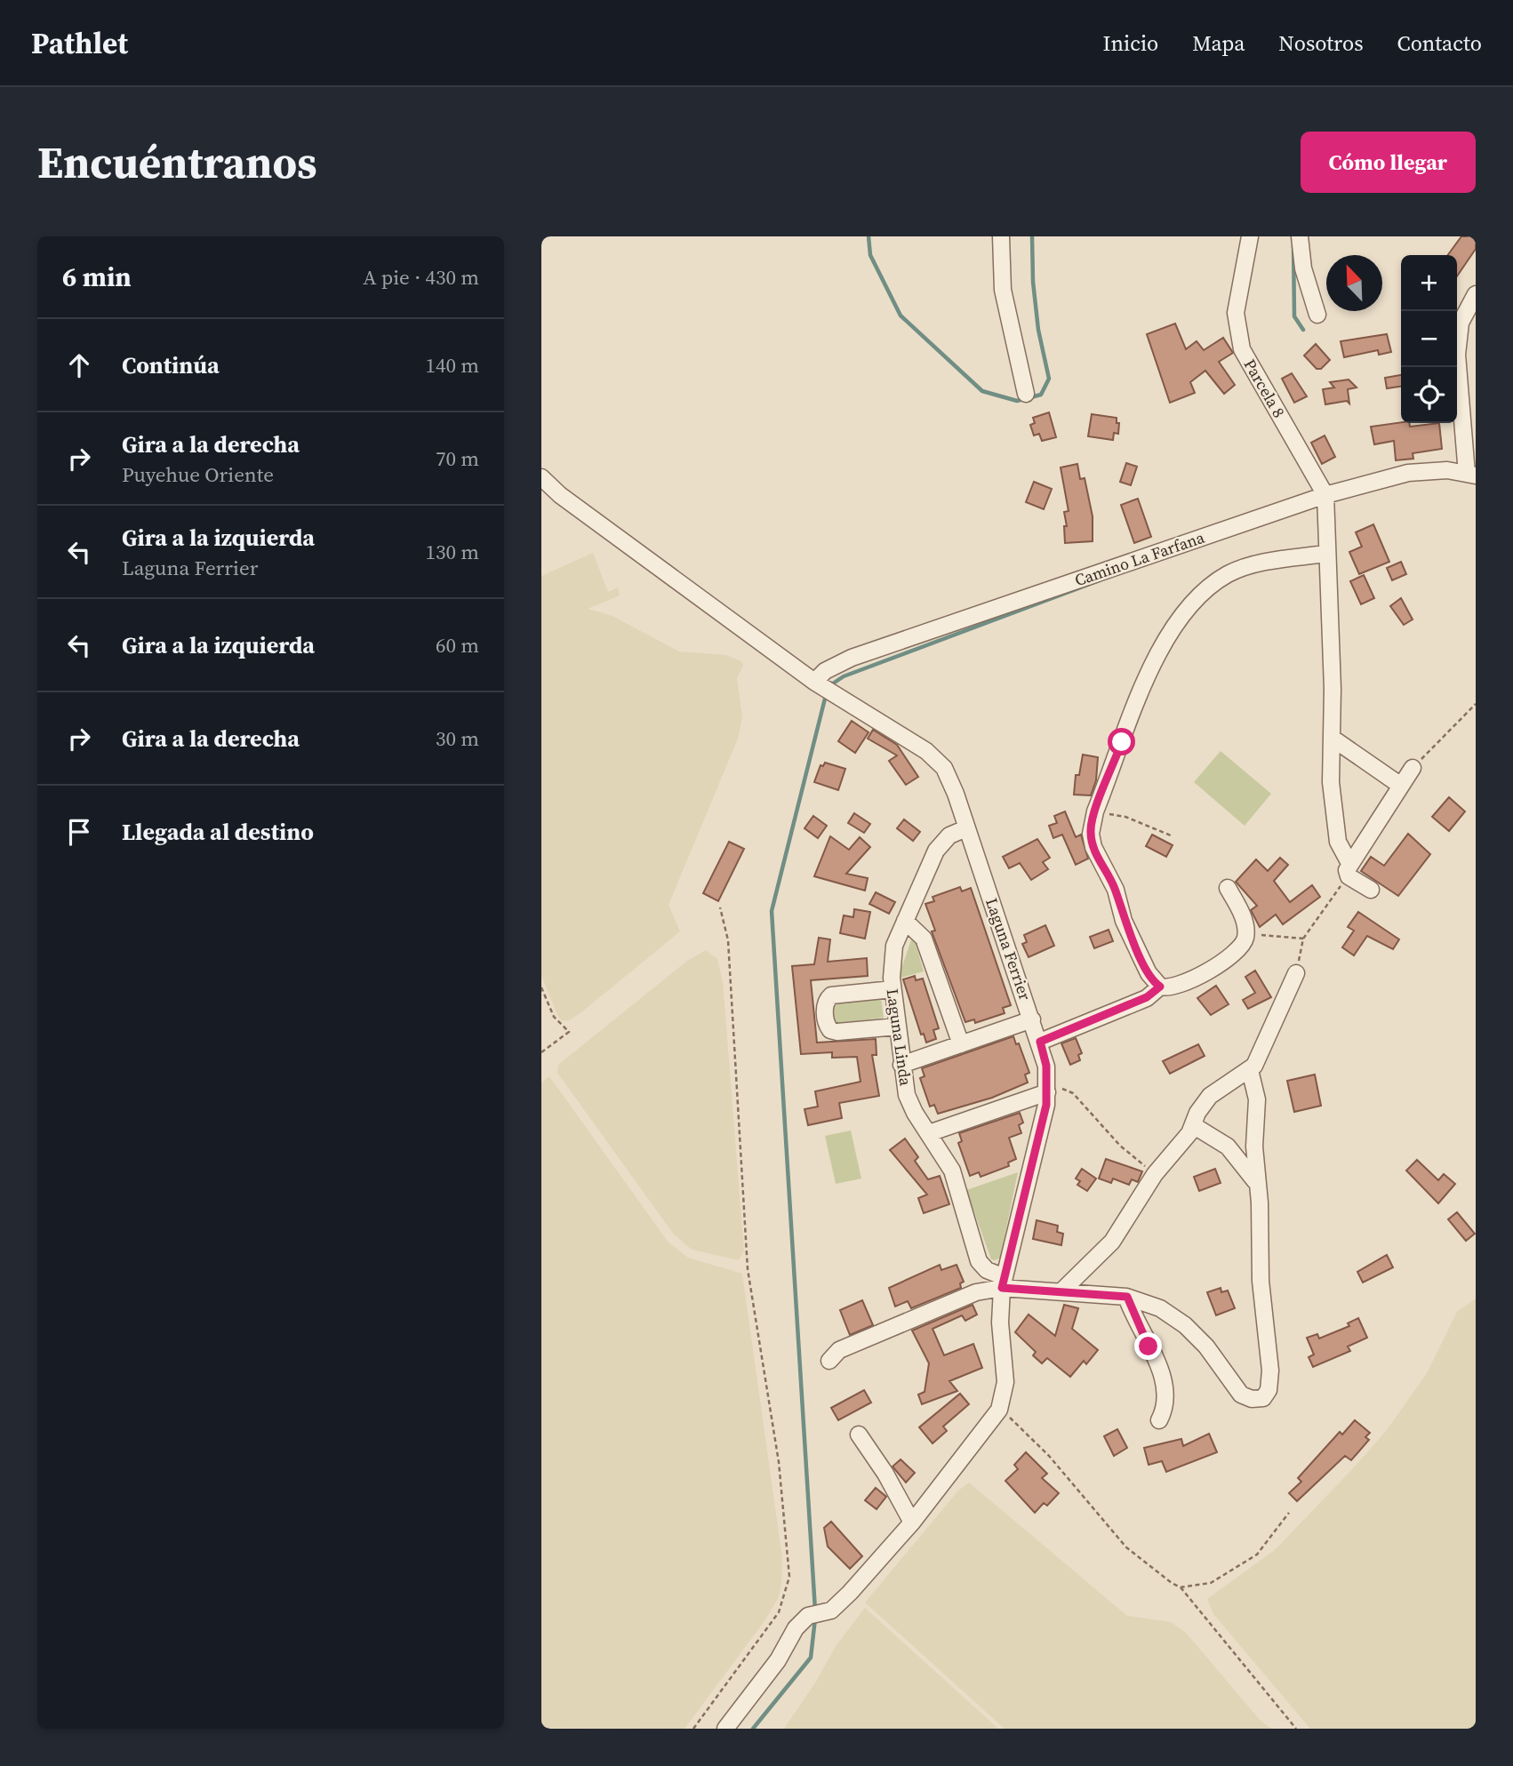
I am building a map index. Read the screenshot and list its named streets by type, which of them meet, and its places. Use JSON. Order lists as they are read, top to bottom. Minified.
{"streets":{"street":["Parcela 8","Camino La Farfana","Laguna Ferrier","Laguna Linda"]},"crossings":[["Parcela 8","Camino La Farfana"],["Camino La Farfana","Laguna Ferrier"],["Laguna Ferrier","Laguna Linda"]],"north":"top left","page":{"header":"Pathlet","nav":["Inicio","Mapa","Nosotros","Contacto"],"buttons":"Cómo llegar","title":"Encuéntranos","heading":["6 min","A pie · 430 m"],"map_buttons":["+","−"],"list":[["Continúa","140 m"],["Gira a la derecha","Puyehue Oriente","70 m"],["Gira a la izquierda","Laguna Ferrier","130 m"],["Gira a la izquierda","60 m"],["Gira a la derecha","30 m"],"Llegada al destino"]}}
